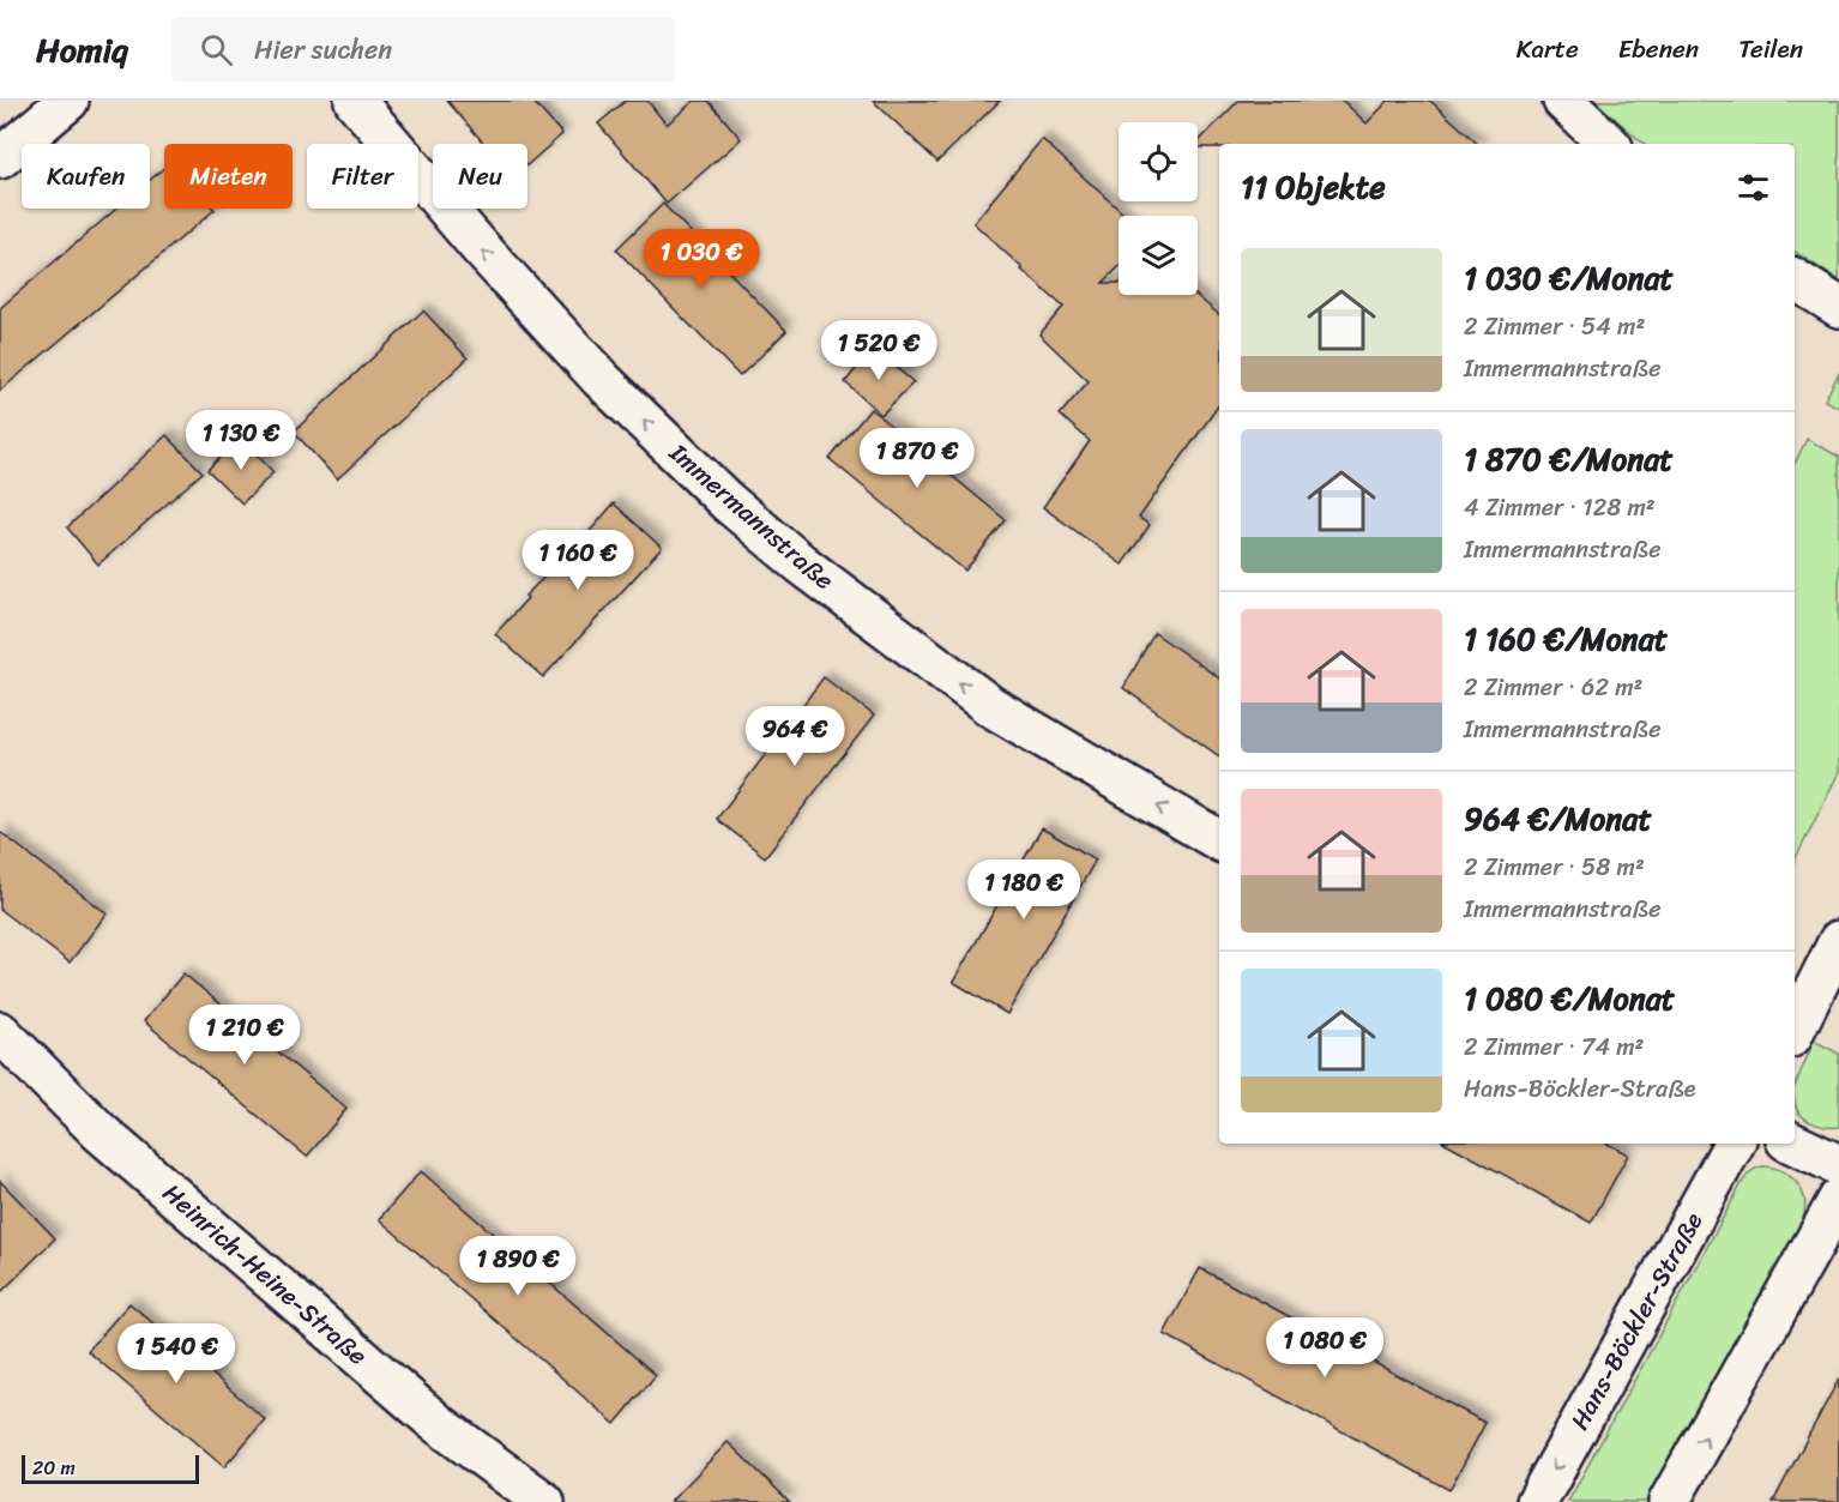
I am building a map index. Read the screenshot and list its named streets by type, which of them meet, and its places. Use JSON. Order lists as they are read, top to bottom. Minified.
{"streets":{"street":["Immermannstraße","Heinrich-Heine-Straße","Hans-Böckler-Straße"]},"one_way":["Immermannstraße"],"scale_bar":"20 m","page":{"header":"Homiq","search":"Hier suchen","nav":["Karte","Ebenen","Teilen"],"chip":["Kaufen","Mieten","Filter","Neu"],"heading":"11 Objekte","price":["1 030 €","1 520 €","1 130 €","1 870 €","1 160 €","964 €","1 180 €","1 210 €","1 890 €","1 080 €","1 540 €"],"list":[{"name":"1 030 €/Monat","note":"2 Zimmer · 54 m² · Immermannstraße"},{"name":"1 870 €/Monat","note":"4 Zimmer · 128 m² · Immermannstraße"},{"name":"1 160 €/Monat","note":"2 Zimmer · 62 m² · Immermannstraße"},{"name":"964 €/Monat","note":"2 Zimmer · 58 m² · Immermannstraße"},{"name":"1 080 €/Monat","note":"2 Zimmer · 74 m² · Hans-Böckler-Straße"}],"scale":"20 m"}}
